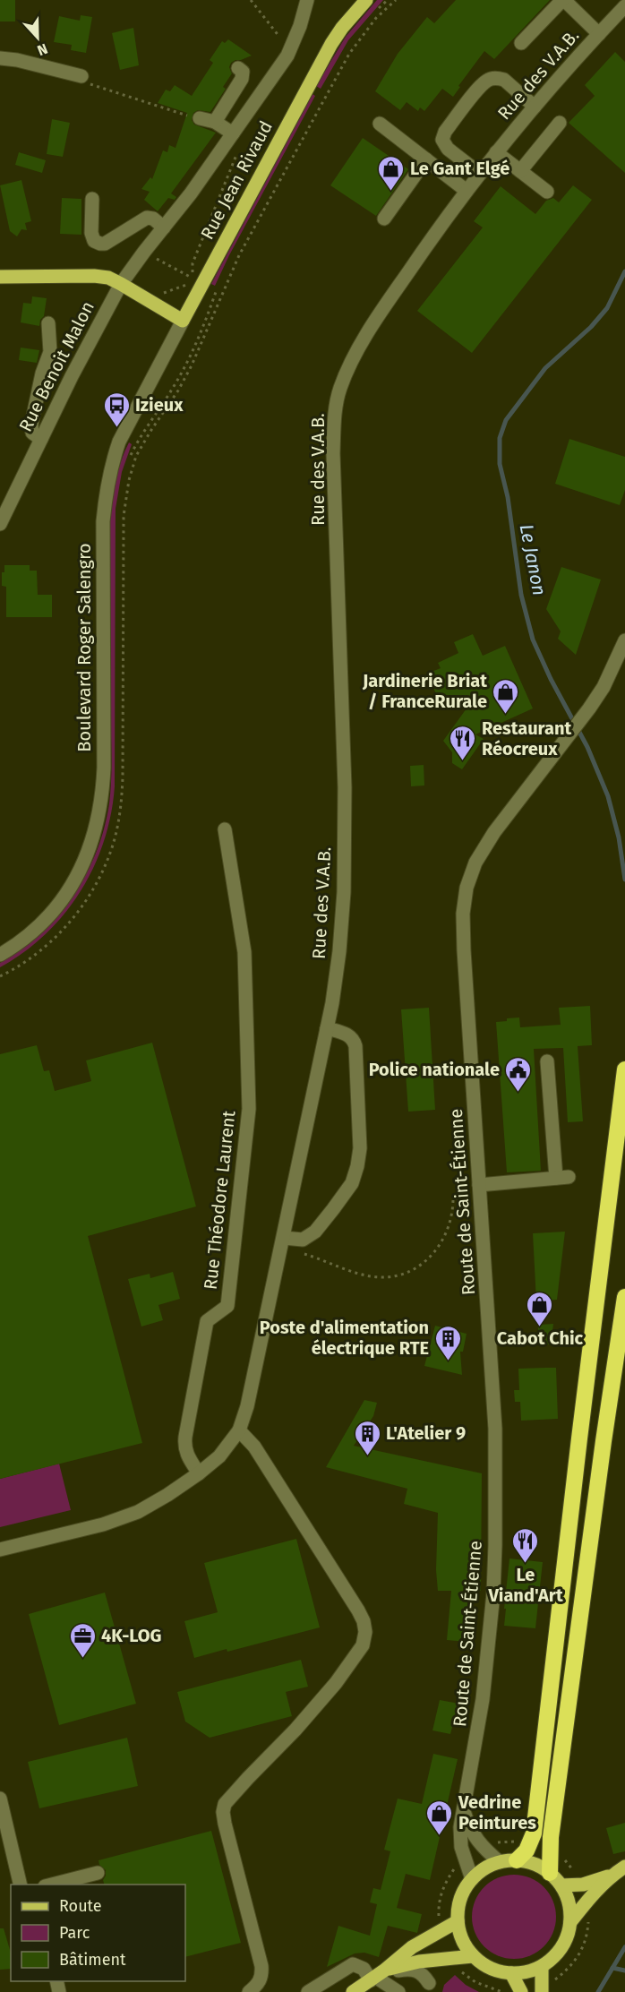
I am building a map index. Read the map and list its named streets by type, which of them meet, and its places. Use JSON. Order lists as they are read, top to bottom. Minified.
{"streets":{"main road":["Rue Jean Rivaud"],"street":["Rue des V.A.B.","Rue Benoit Malon","Boulevard Roger Salengro","Rue Théodore Laurent","Route de Saint-Étienne"]},"crossings":[["Rue des V.A.B.","Rue Théodore Laurent"],["Rue Jean Rivaud","Rue Benoit Malon"],["Rue Jean Rivaud","Boulevard Roger Salengro"]],"water":["Le Janon"],"places":{"shop":["Le Gant Elgé","Jardinerie Briat / FranceRurale","Cabot Chic","Vedrine Peintures"],"bus stop":["Izieux"],"restaurant":["Restaurant Réocreux","Le Viand'Art"],"public building":["Police nationale"],"building":["Poste d'alimentation électrique RTE","L'Atelier 9"],"office":["4K-LOG"]},"legend":["Route","Parc","Bâtiment"],"north":"bottom"}
